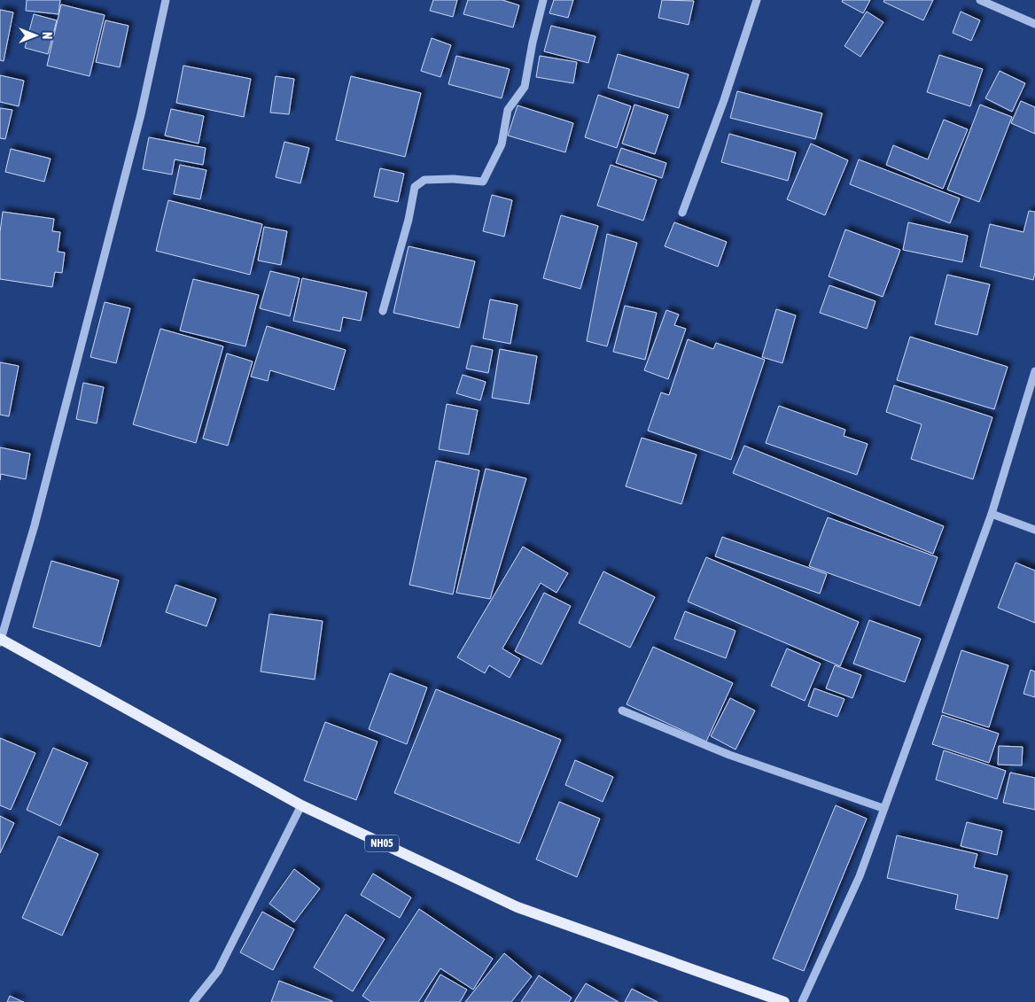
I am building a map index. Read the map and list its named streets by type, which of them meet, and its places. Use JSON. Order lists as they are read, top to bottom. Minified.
{"streets":{"main road":["NH05"]},"north":"right"}
